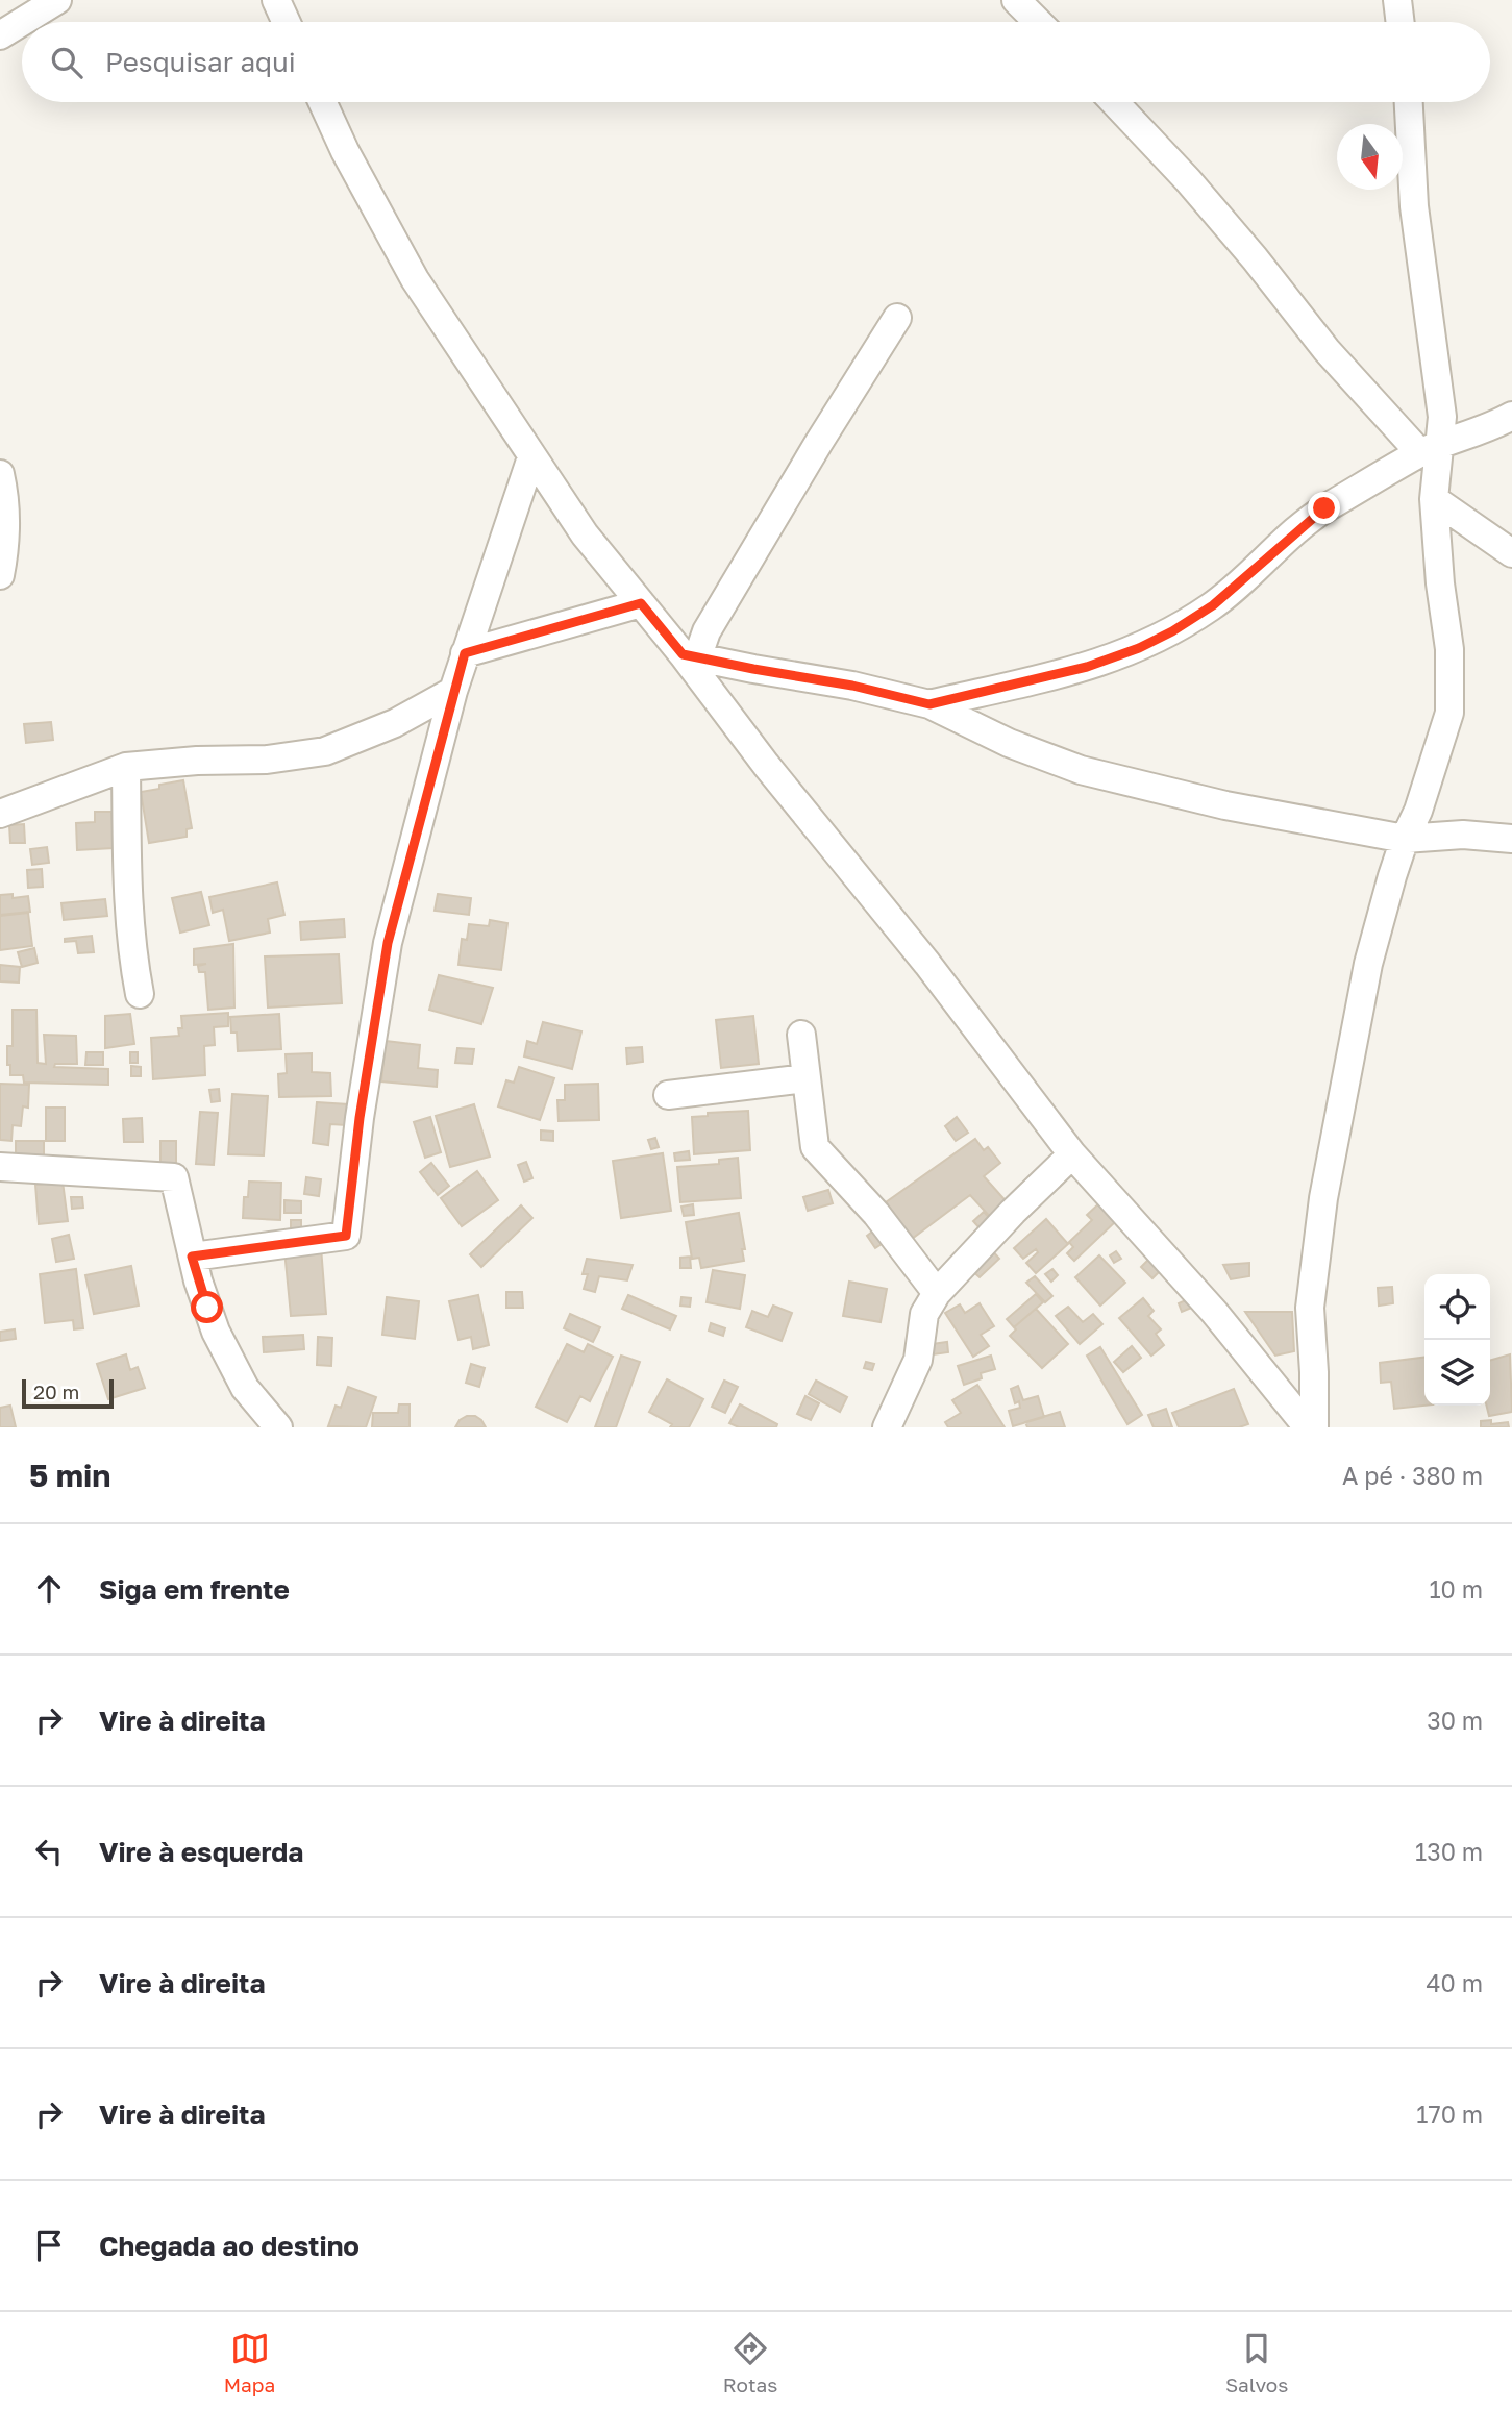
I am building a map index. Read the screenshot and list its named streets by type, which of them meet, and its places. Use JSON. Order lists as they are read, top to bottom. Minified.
{"scale_bar":"20 m","north":"bottom","page":{"search":"Pesquisar aqui","scale":"20 m","heading":["5 min","A pé · 380 m"],"list":[["Siga em frente","10 m"],["Vire à direita","30 m"],["Vire à esquerda","130 m"],["Vire à direita","40 m"],["Vire à direita","170 m"],"Chegada ao destino"],"nav":["Mapa","Rotas","Salvos"]}}
